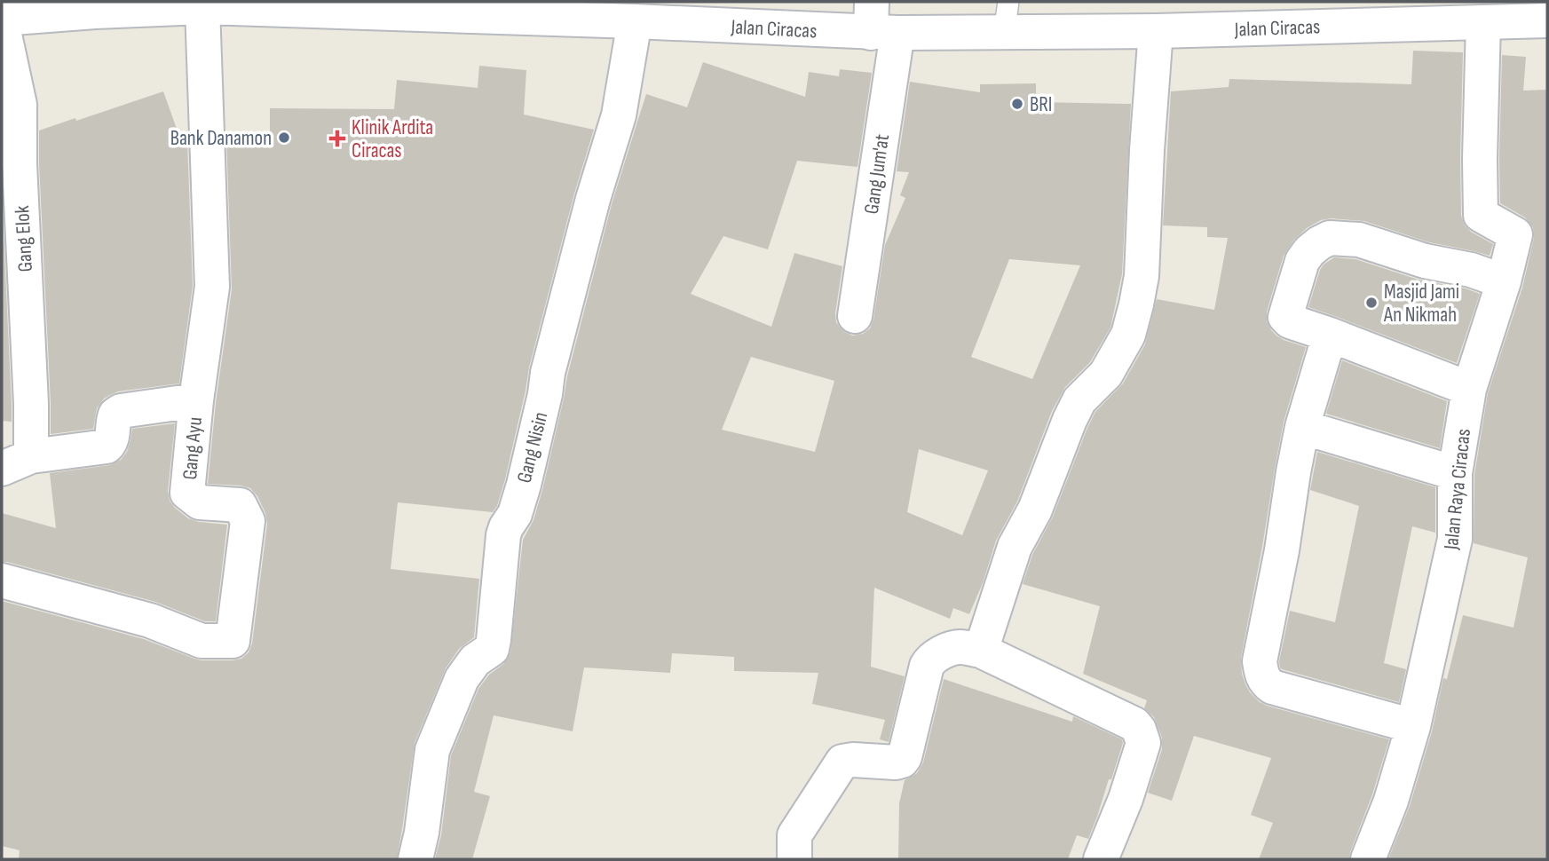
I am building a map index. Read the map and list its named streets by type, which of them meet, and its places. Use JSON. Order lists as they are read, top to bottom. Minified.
{"streets":{"street":["Jalan Ciracas","Gang Jum'at","Gang Elok","Gang Nisin","Gang Ayu","Jalan Raya Ciracas"]},"crossings":[["Jalan Ciracas","Gang Jum'at"],["Jalan Ciracas","Gang Elok"],["Jalan Ciracas","Gang Nisin"],["Jalan Ciracas","Gang Ayu"],["Jalan Ciracas","Jalan Raya Ciracas"],["Gang Elok","Gang Ayu"]],"places":{"other":["BRI","Bank Danamon","Masjid Jami An Nikmah"],"health":["Klinik Ardita Ciracas"]}}
